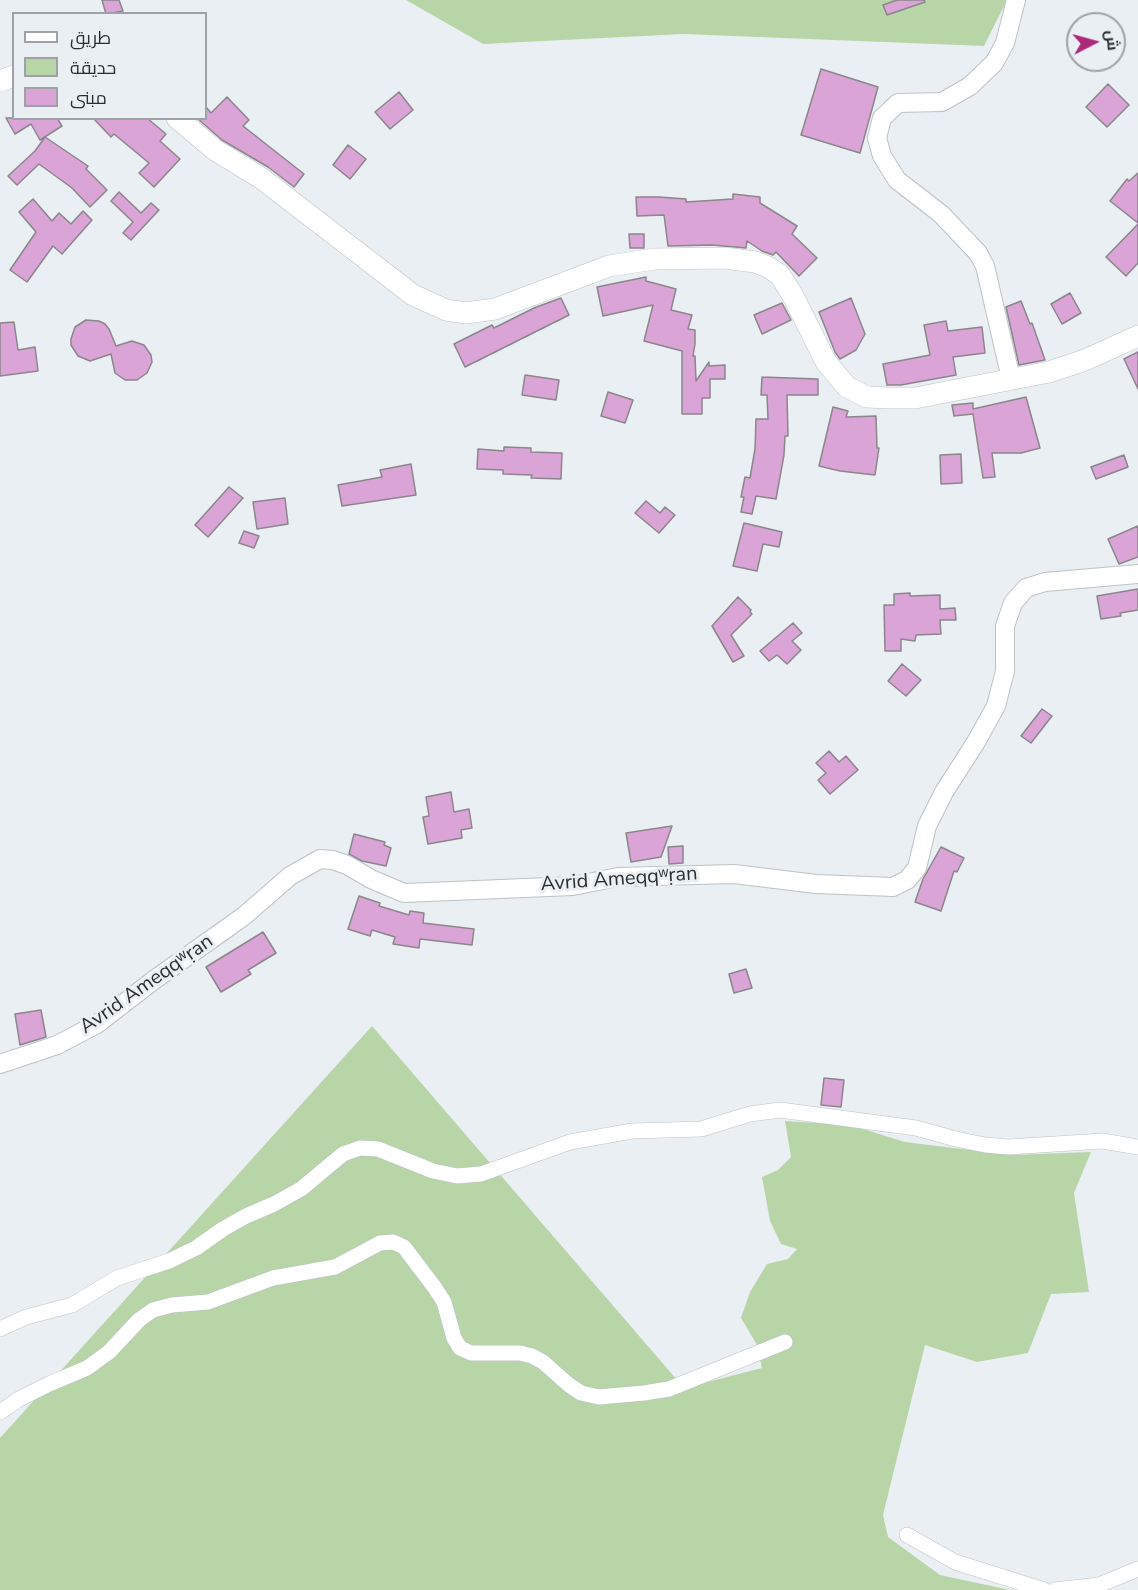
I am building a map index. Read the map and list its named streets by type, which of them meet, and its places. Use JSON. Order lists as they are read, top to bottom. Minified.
{"streets":{"street":["Avrid Ameqqʷṛan"]},"legend":["طريق","حديقة","مبنى"],"north":"right"}
